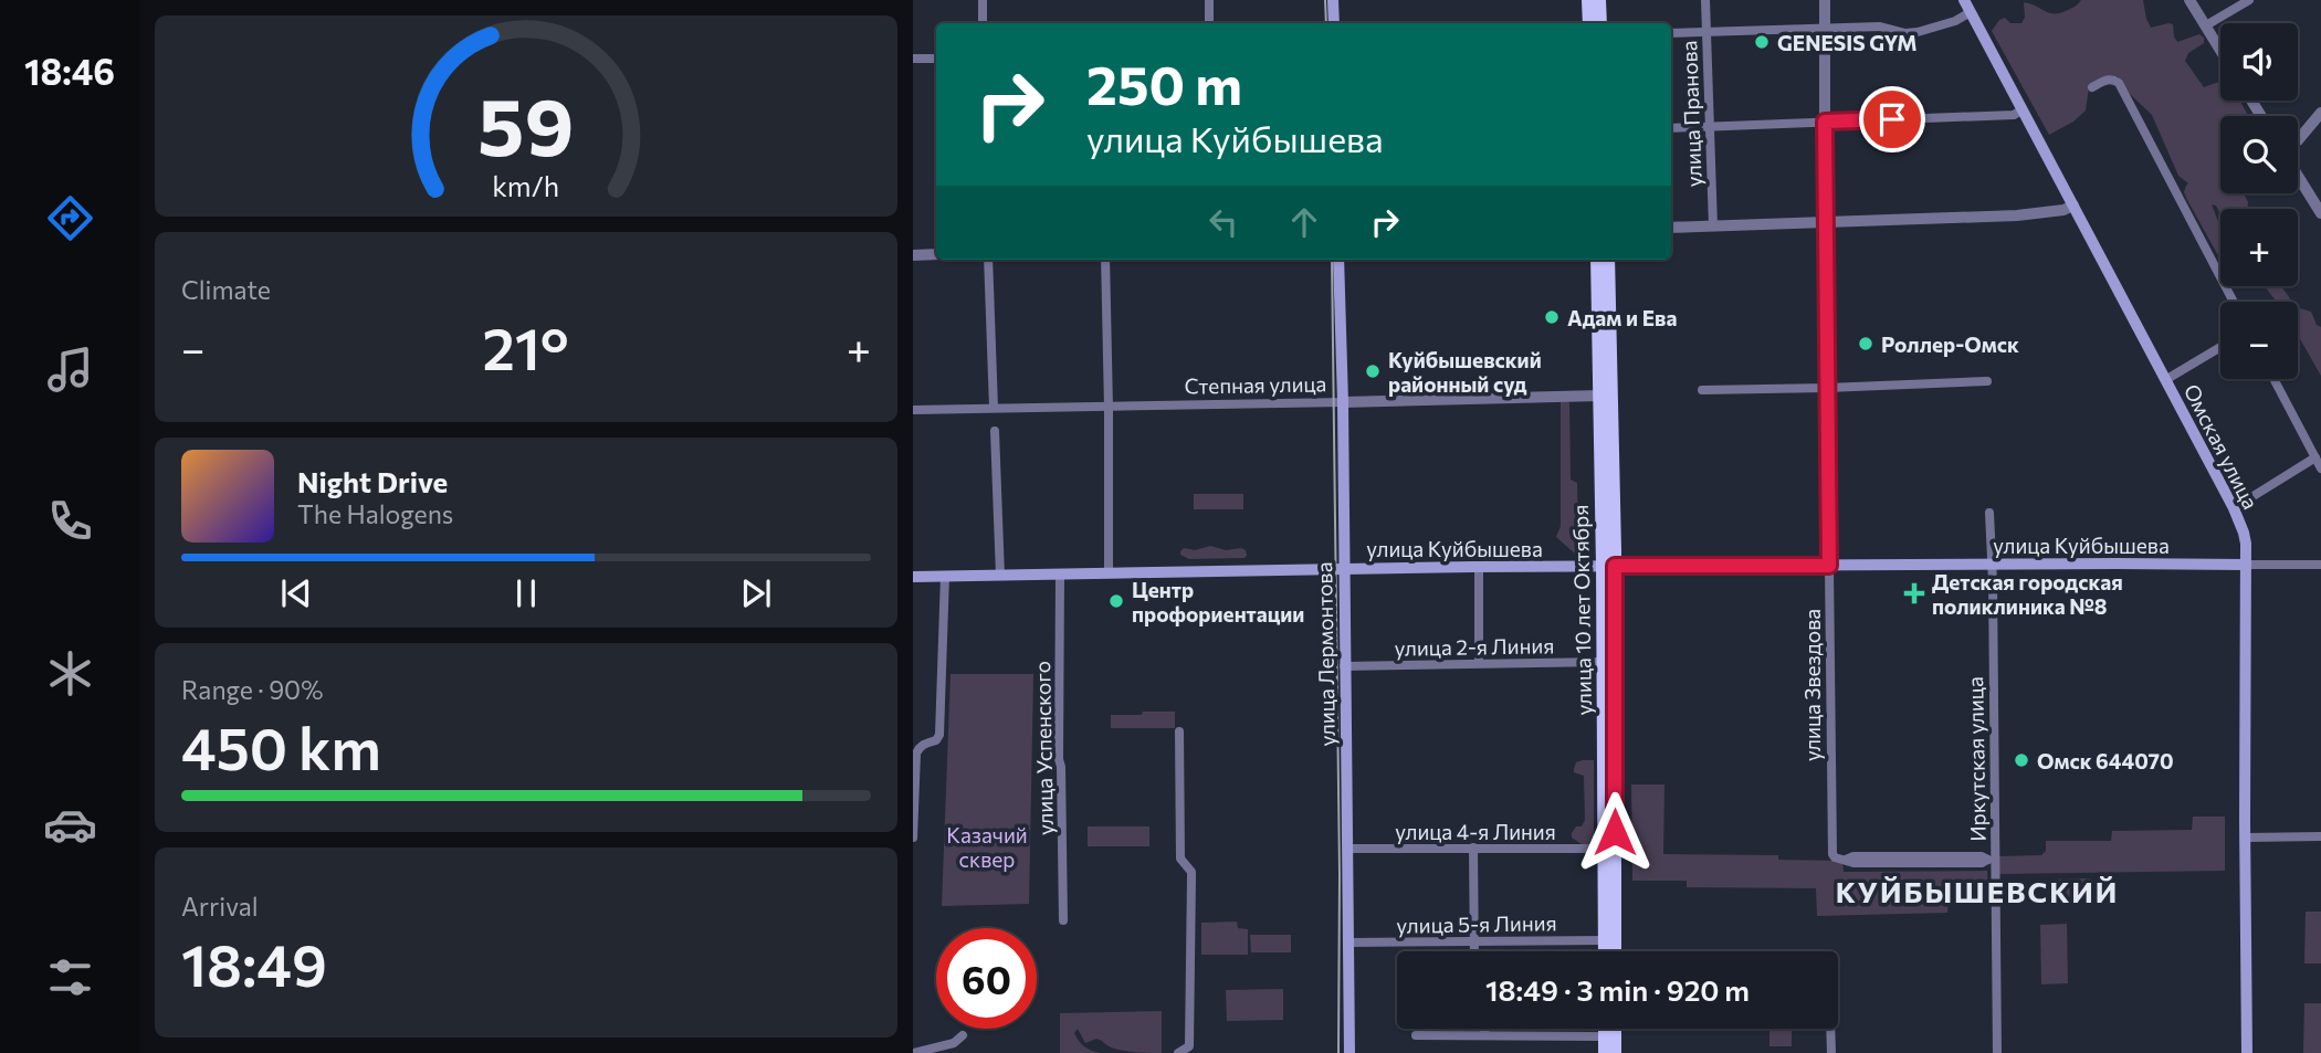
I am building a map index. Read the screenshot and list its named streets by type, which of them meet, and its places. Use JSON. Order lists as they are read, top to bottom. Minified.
{"streets":{"main road":["Омская улица","улица Куйбышева","улица 10 лет Октября","улица Лермонтова"],"street":["улица Пранова","Степная улица","улица 2-я Линия","улица Звездова","улица Успенского","Иркутская улица","улица 4-я Линия","улица 5-я Линия"]},"crossings":[["Степная улица","улица 10 лет Октября"],["Степная улица","улица Лермонтова"],["Омская улица","улица Куйбышева"],["улица Куйбышева","улица 10 лет Октября"],["улица Куйбышева","улица Лермонтова"],["улица Куйбышева","улица Звездова"],["улица Куйбышева","улица Успенского"],["улица Куйбышева","Иркутская улица"],["улица 10 лет Октября","улица 2-я Линия"],["улица 10 лет Октября","улица 4-я Линия"],["улица 10 лет Октября","улица 5-я Линия"],["улица 2-я Линия","улица Лермонтова"],["улица Лермонтова","улица 4-я Линия"],["улица Лермонтова","улица 5-я Линия"],["улица Звездова","Иркутская улица"]],"districts":["КУЙБЫШЕВСКИЙ"],"parks":["Казачий сквер"],"places":{"other":["GENESIS GYM","Адам и Ева","Роллер-Омск","Куйбышевский районный суд","Центр профориентации","Омск 644070"],"health":["Детская городская поликлиника №8"]},"page":{"tabs":"18:46","map_buttons":["+","−"],"turn":["250 m","улица Куйбышева"],"tile":["Climate",["Range · 90%","450 km"],["Arrival","18:49"]],"heat":["−","21°","+"],"song":["Night Drive","The Halogens"],"limit":"60","trip":"18:49 · 3 min · 920 m","gauge":["59","km/h"]}}
